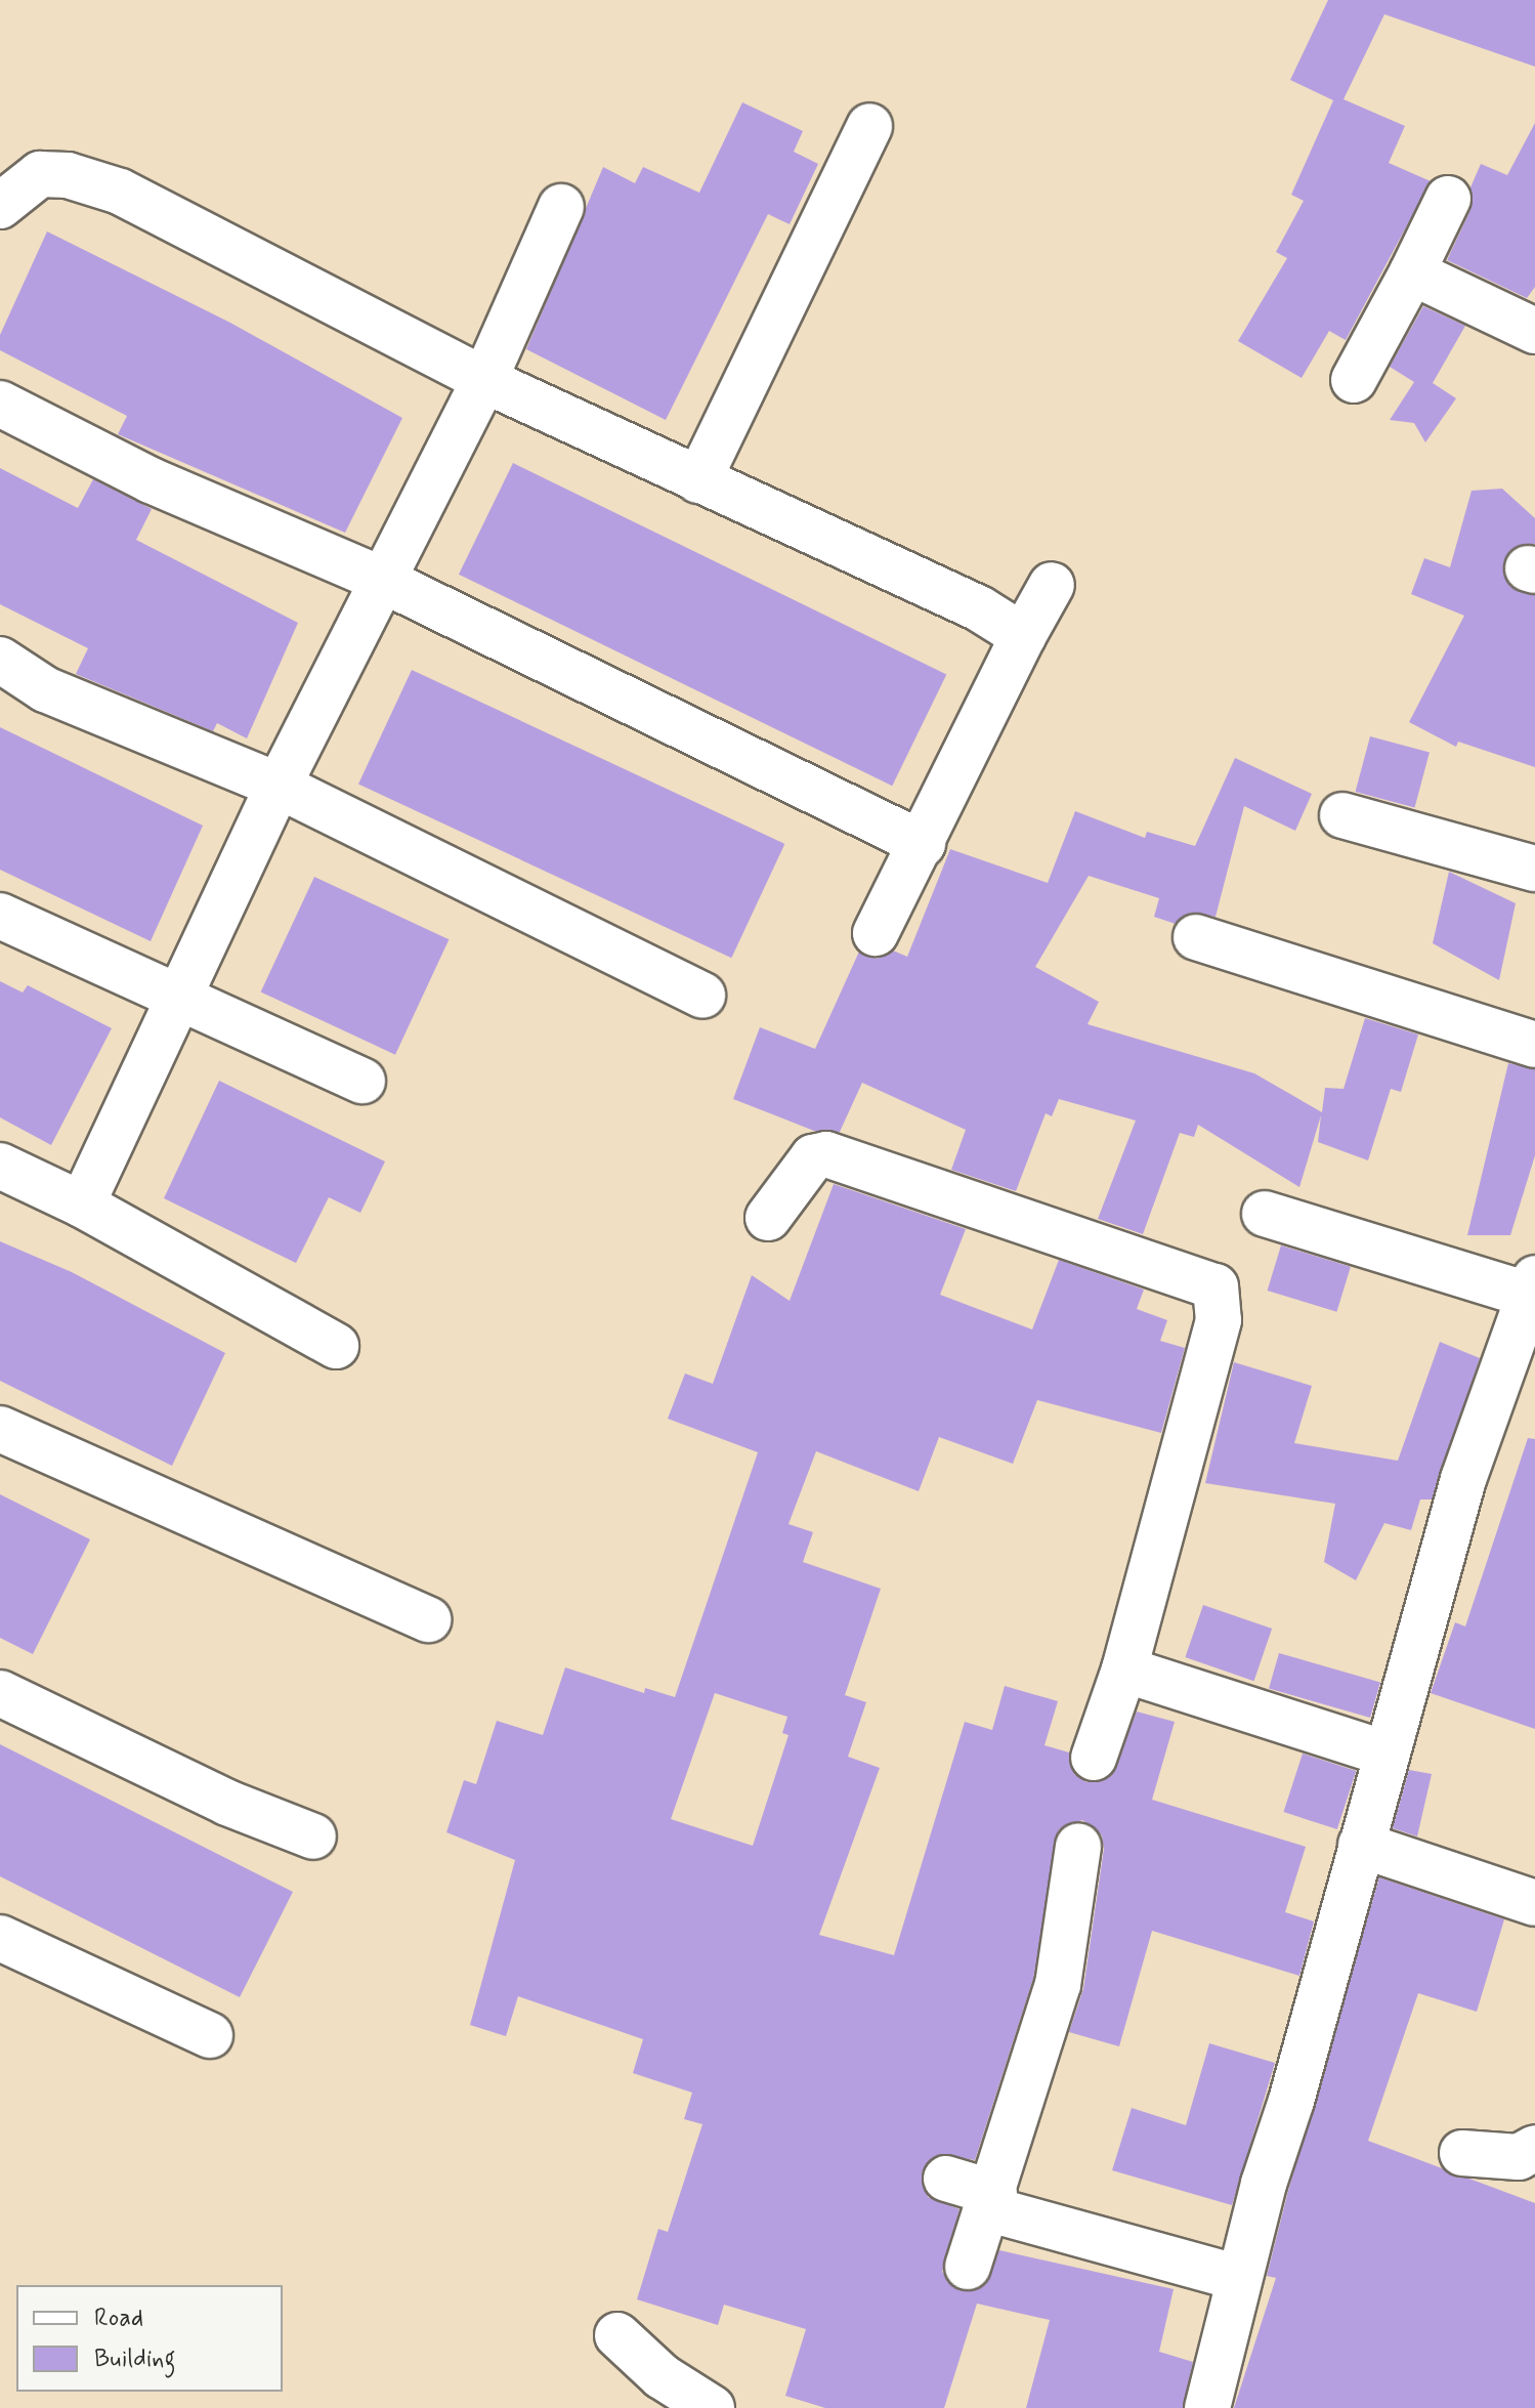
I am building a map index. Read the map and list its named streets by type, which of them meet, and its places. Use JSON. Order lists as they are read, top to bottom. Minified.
{"legend":["Road","Building"]}
